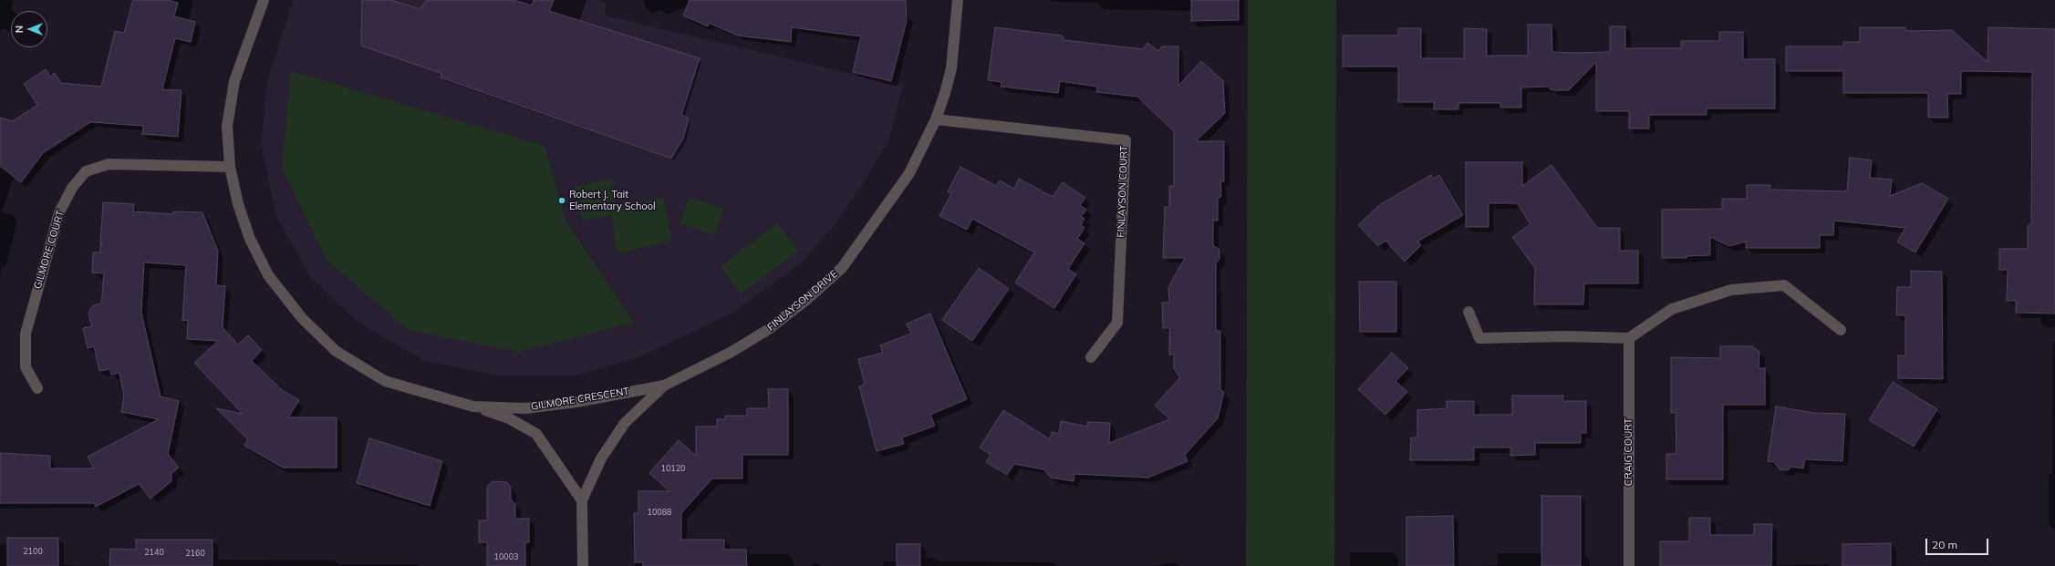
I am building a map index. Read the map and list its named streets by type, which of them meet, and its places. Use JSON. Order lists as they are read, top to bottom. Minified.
{"streets":{"street":["FINLAYSON COURT","GILMORE COURT","FINLAYSON DRIVE","GILMORE CRESCENT","CRAIG COURT"]},"crossings":[["FINLAYSON COURT","FINLAYSON DRIVE"],["GILMORE COURT","GILMORE CRESCENT"],["FINLAYSON DRIVE","GILMORE CRESCENT"]],"places":["Robert J. Tait Elementary School"],"house_numbers":["10120","10088","2100","2140","2160","10003"],"scale_bar":"20 m","north":"left"}
